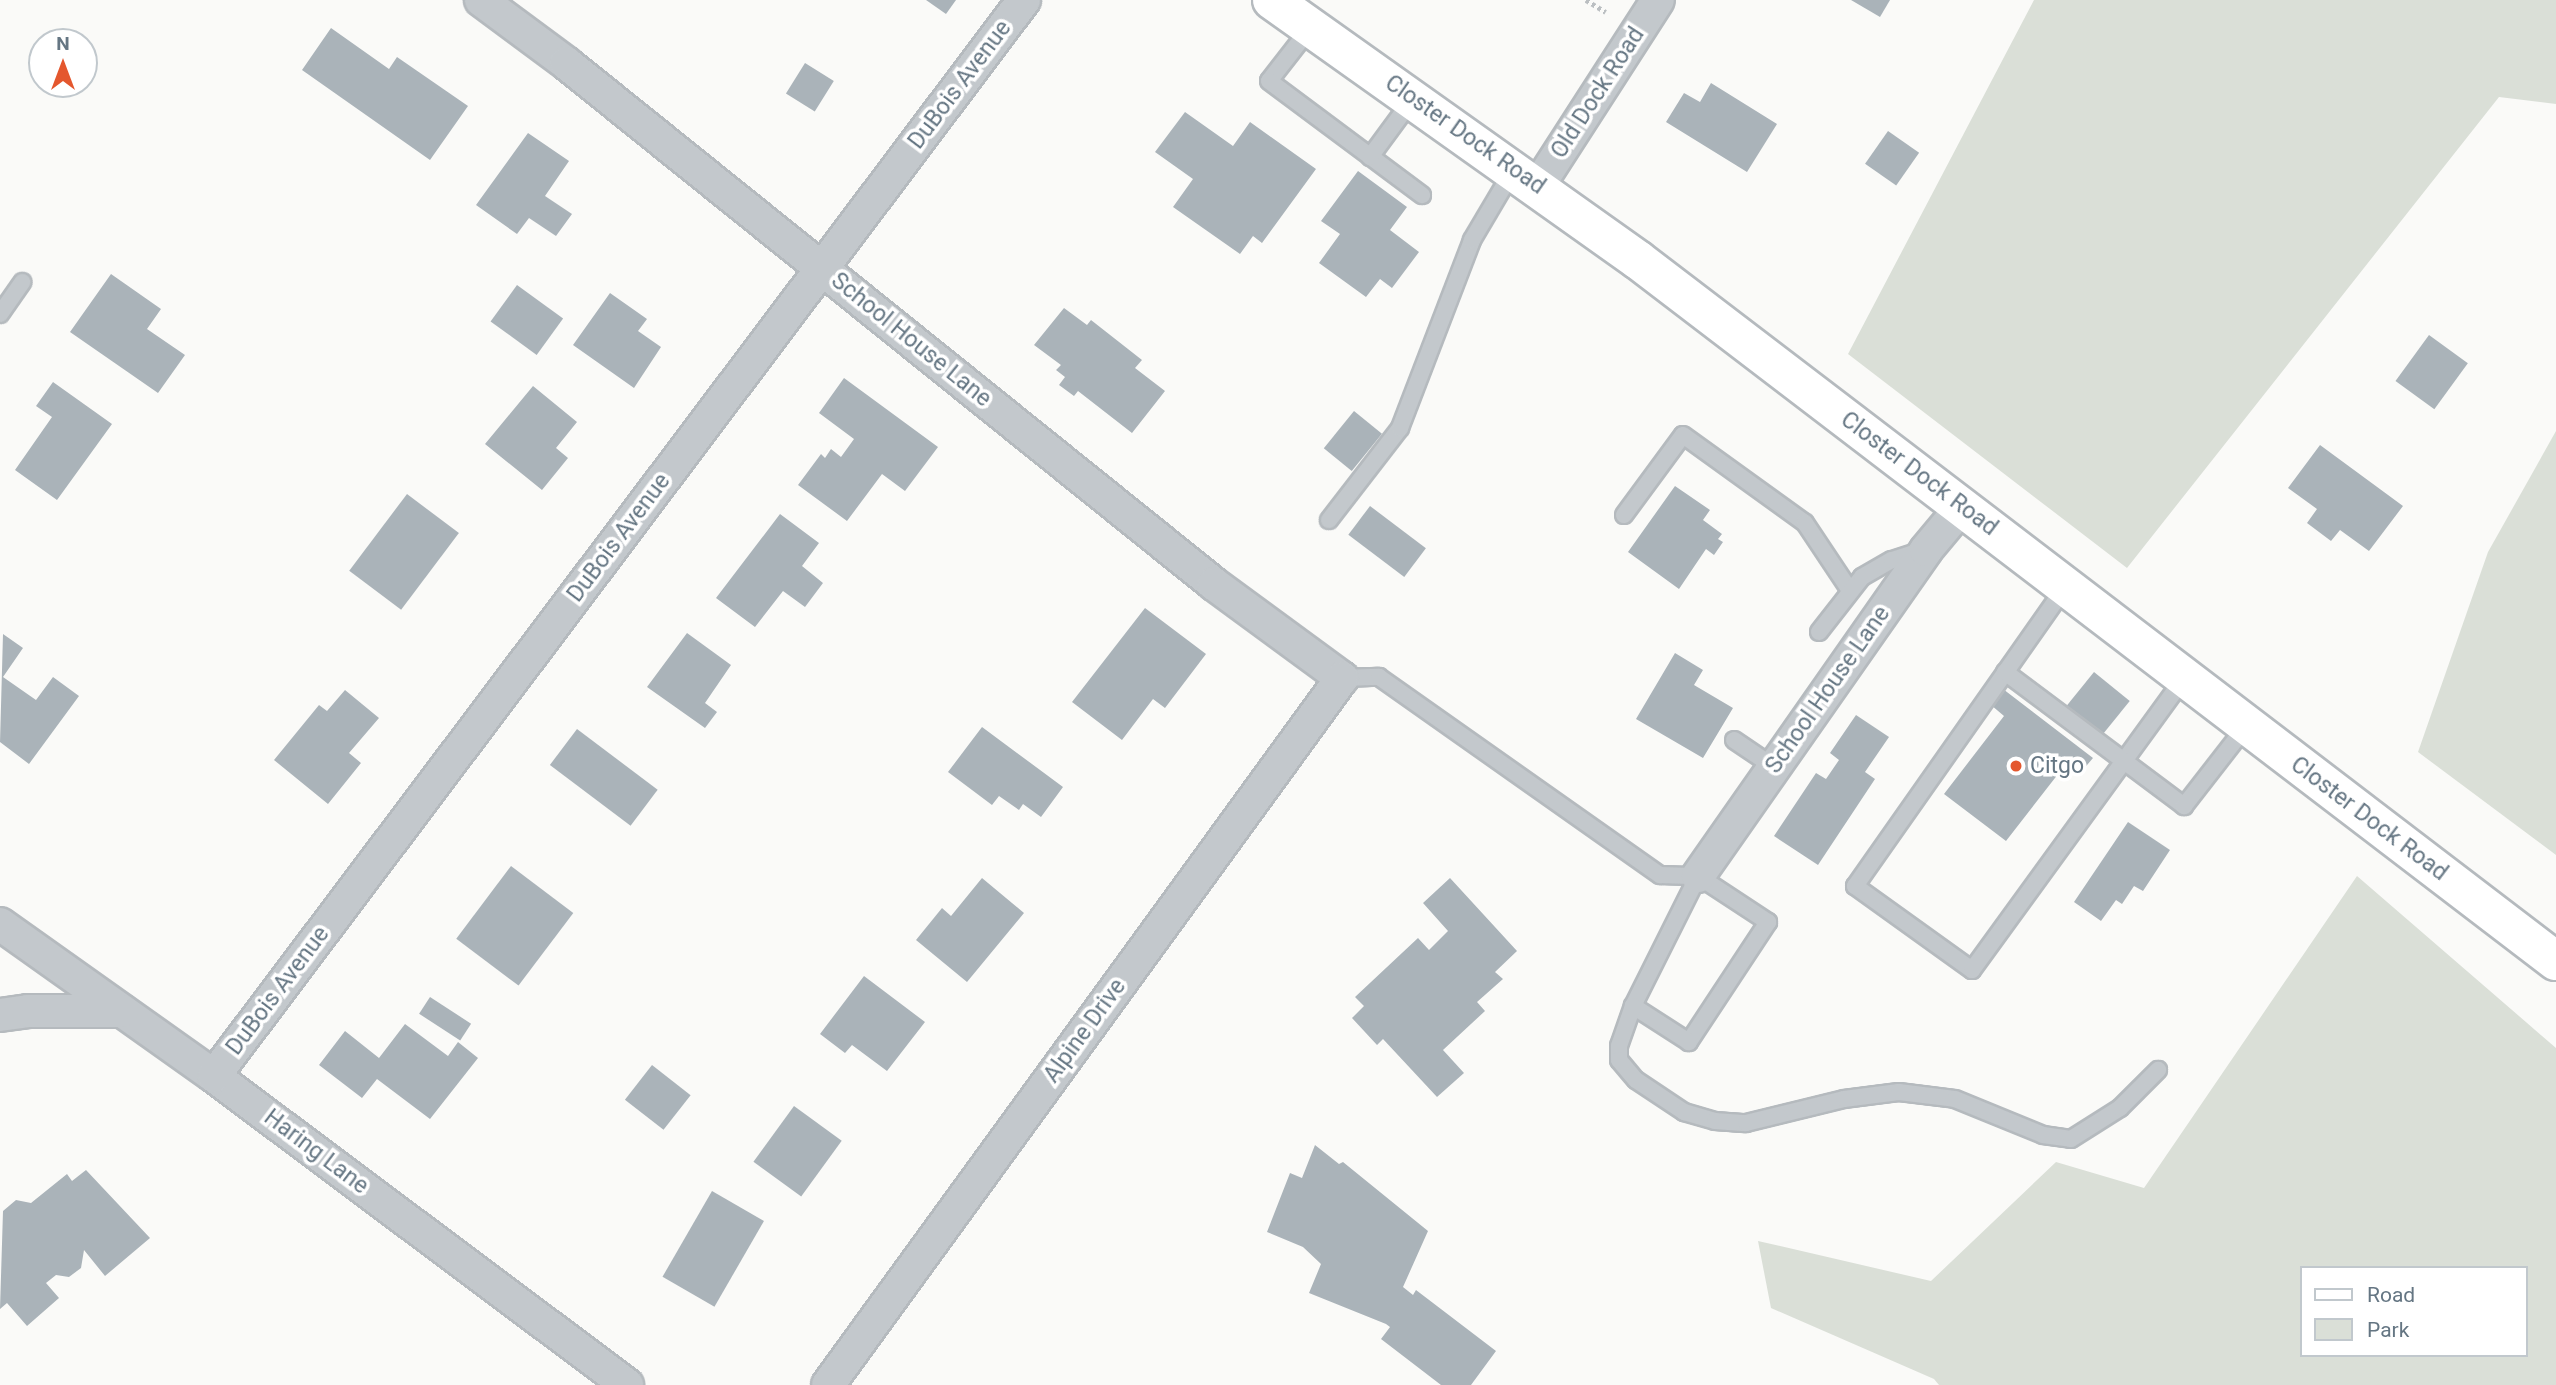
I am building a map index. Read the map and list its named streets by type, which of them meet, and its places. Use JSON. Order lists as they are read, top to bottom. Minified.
{"streets":{"main road":["Closter Dock Road"],"street":["DuBois Avenue","Old Dock Road","School House Lane","Alpine Drive","Haring Lane"]},"crossings":[["DuBois Avenue","School House Lane"],["DuBois Avenue","Haring Lane"],["Old Dock Road","Closter Dock Road"],["Closter Dock Road","School House Lane"],["School House Lane","Alpine Drive"]],"places":["Citgo"],"legend":["Road","Park"],"north":"top"}
